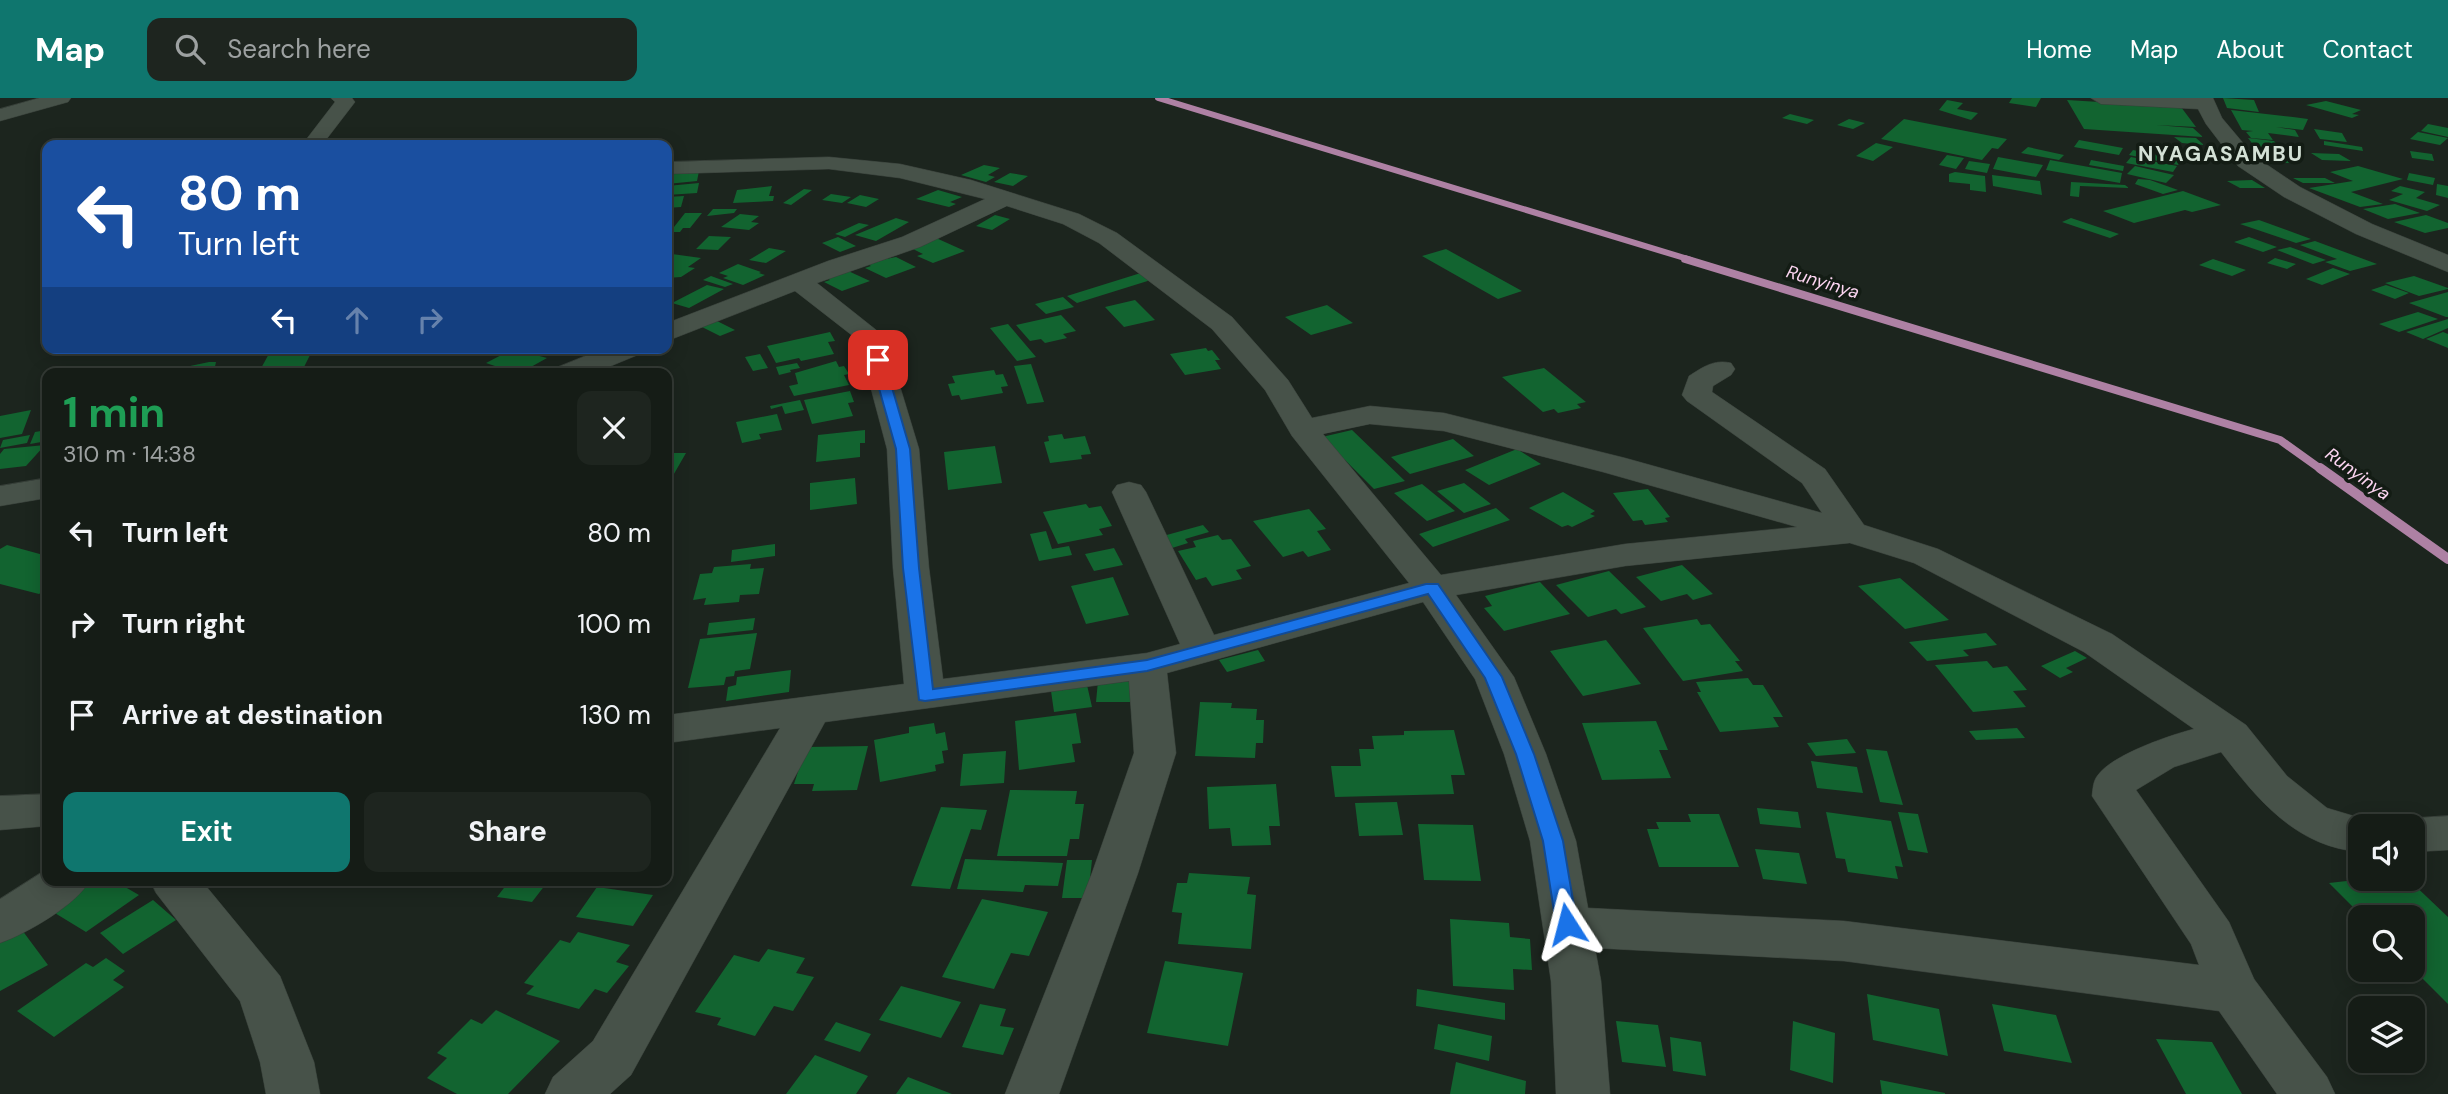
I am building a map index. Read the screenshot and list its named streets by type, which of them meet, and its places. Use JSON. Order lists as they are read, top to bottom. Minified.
{"districts":["NYAGASAMBU"],"water":["Runyinya"],"page":{"header":"Map","search":"Search here","nav":["Home","Map","About","Contact"],"turn":["80 m","Turn left"],"heading":["1 min","310 m · 14:38"],"list":[{"name":"Turn left","value":"80 m"},{"name":"Turn right","value":"100 m"},{"name":"Arrive at destination","value":"130 m"}],"buttons":["Exit","Share"]}}
